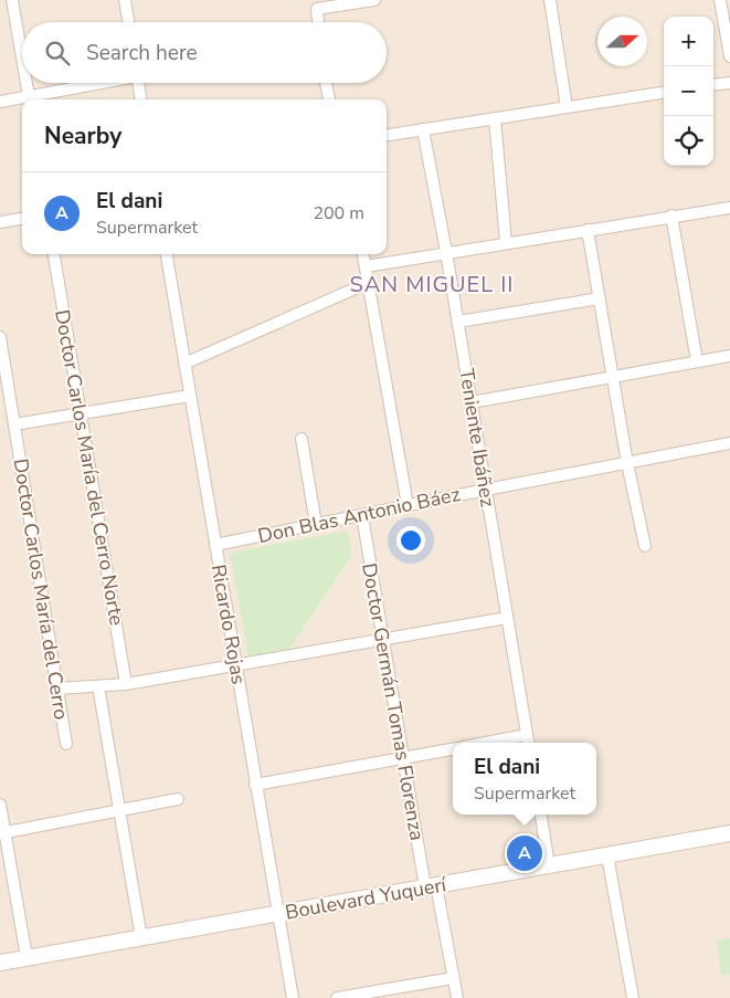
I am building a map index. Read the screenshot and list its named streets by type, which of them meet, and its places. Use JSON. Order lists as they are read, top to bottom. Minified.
{"streets":{"main road":["Boulevard Yuquerí"],"street":["Teniente Ibáñez","Doctor Carlos María del Cerro Norte","Don Blas Antonio Báez","Doctor Carlos María del Cerro","Ricardo Rojas","Doctor Germán Tomas Florenza"]},"crossings":[["Teniente Ibáñez","Don Blas Antonio Báez"],["Don Blas Antonio Báez","Ricardo Rojas"],["Don Blas Antonio Báez","Doctor Germán Tomas Florenza"],["Ricardo Rojas","Boulevard Yuquerí"],["Doctor Germán Tomas Florenza","Boulevard Yuquerí"]],"districts":["SAN MIGUEL II"],"north":"right","page":{"map_buttons":["+","−"],"search":"Search here","heading":"Nearby","list":[{"mark":"A","name":"El dani","note":"Supermarket","value":"200 m"}],"popup":["El dani","Supermarket"],"pins":"A"}}
